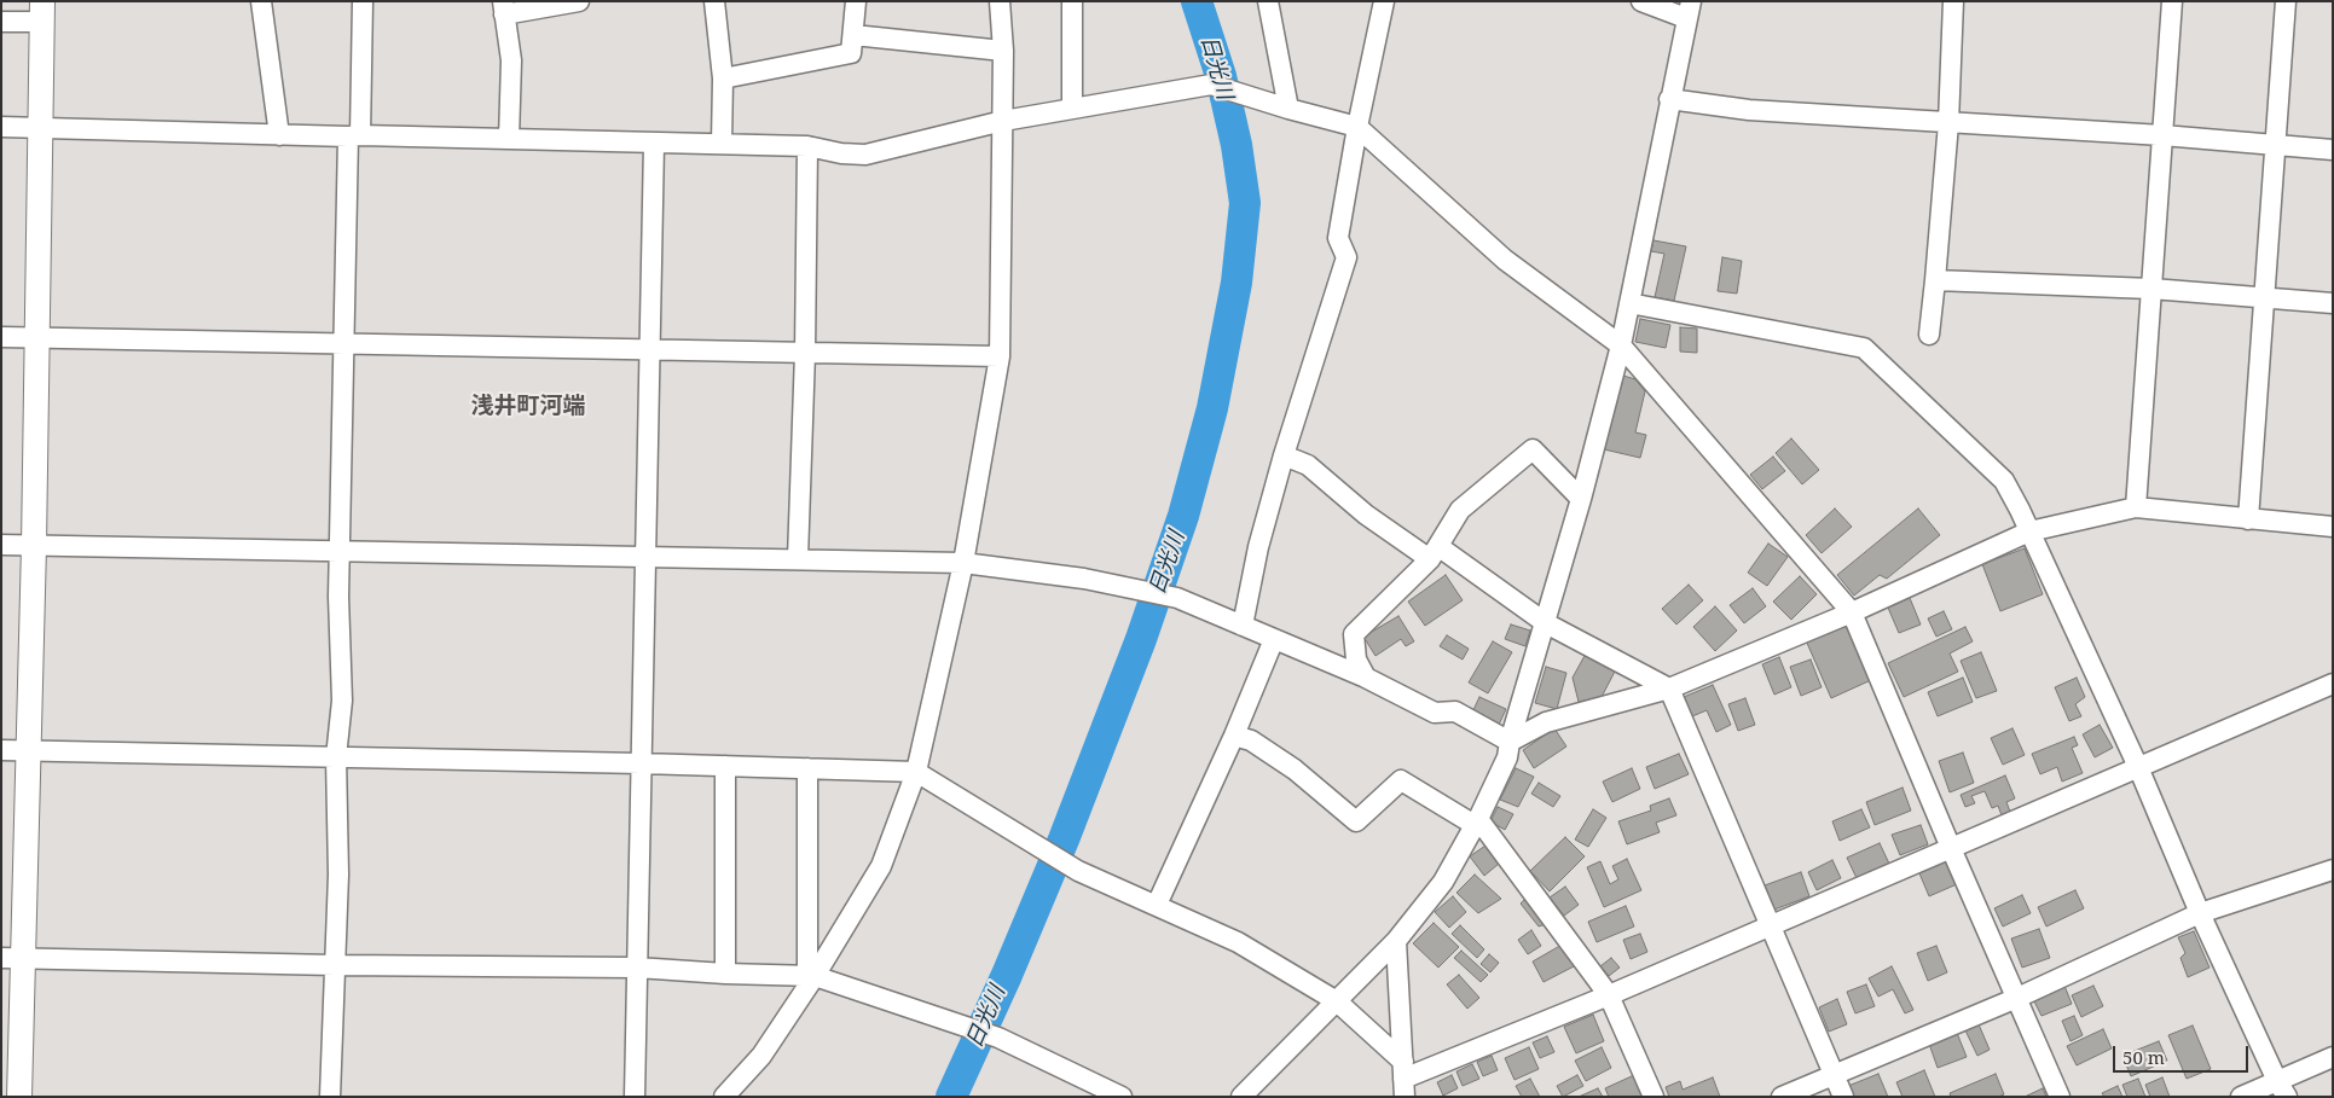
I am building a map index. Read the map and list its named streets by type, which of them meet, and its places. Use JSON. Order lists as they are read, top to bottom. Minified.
{"districts":["浅井町河端"],"water":["日光川"],"scale_bar":"50 m"}
